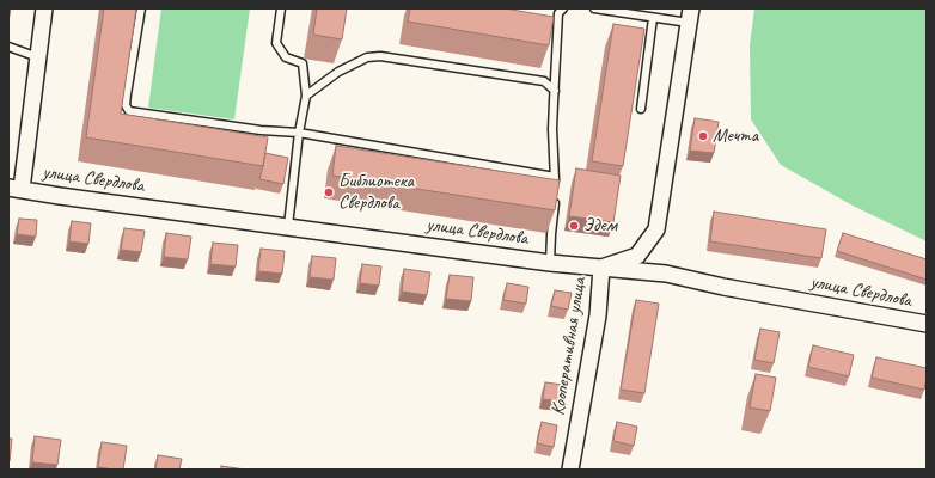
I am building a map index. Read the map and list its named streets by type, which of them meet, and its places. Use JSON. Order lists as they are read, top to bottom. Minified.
{"streets":{"street":["улица Свердлова","Кооперативная улица"]},"crossings":[["улица Свердлова","Кооперативная улица"]],"places":["Мечта","Библиотека Свердлова","Эдем"]}
